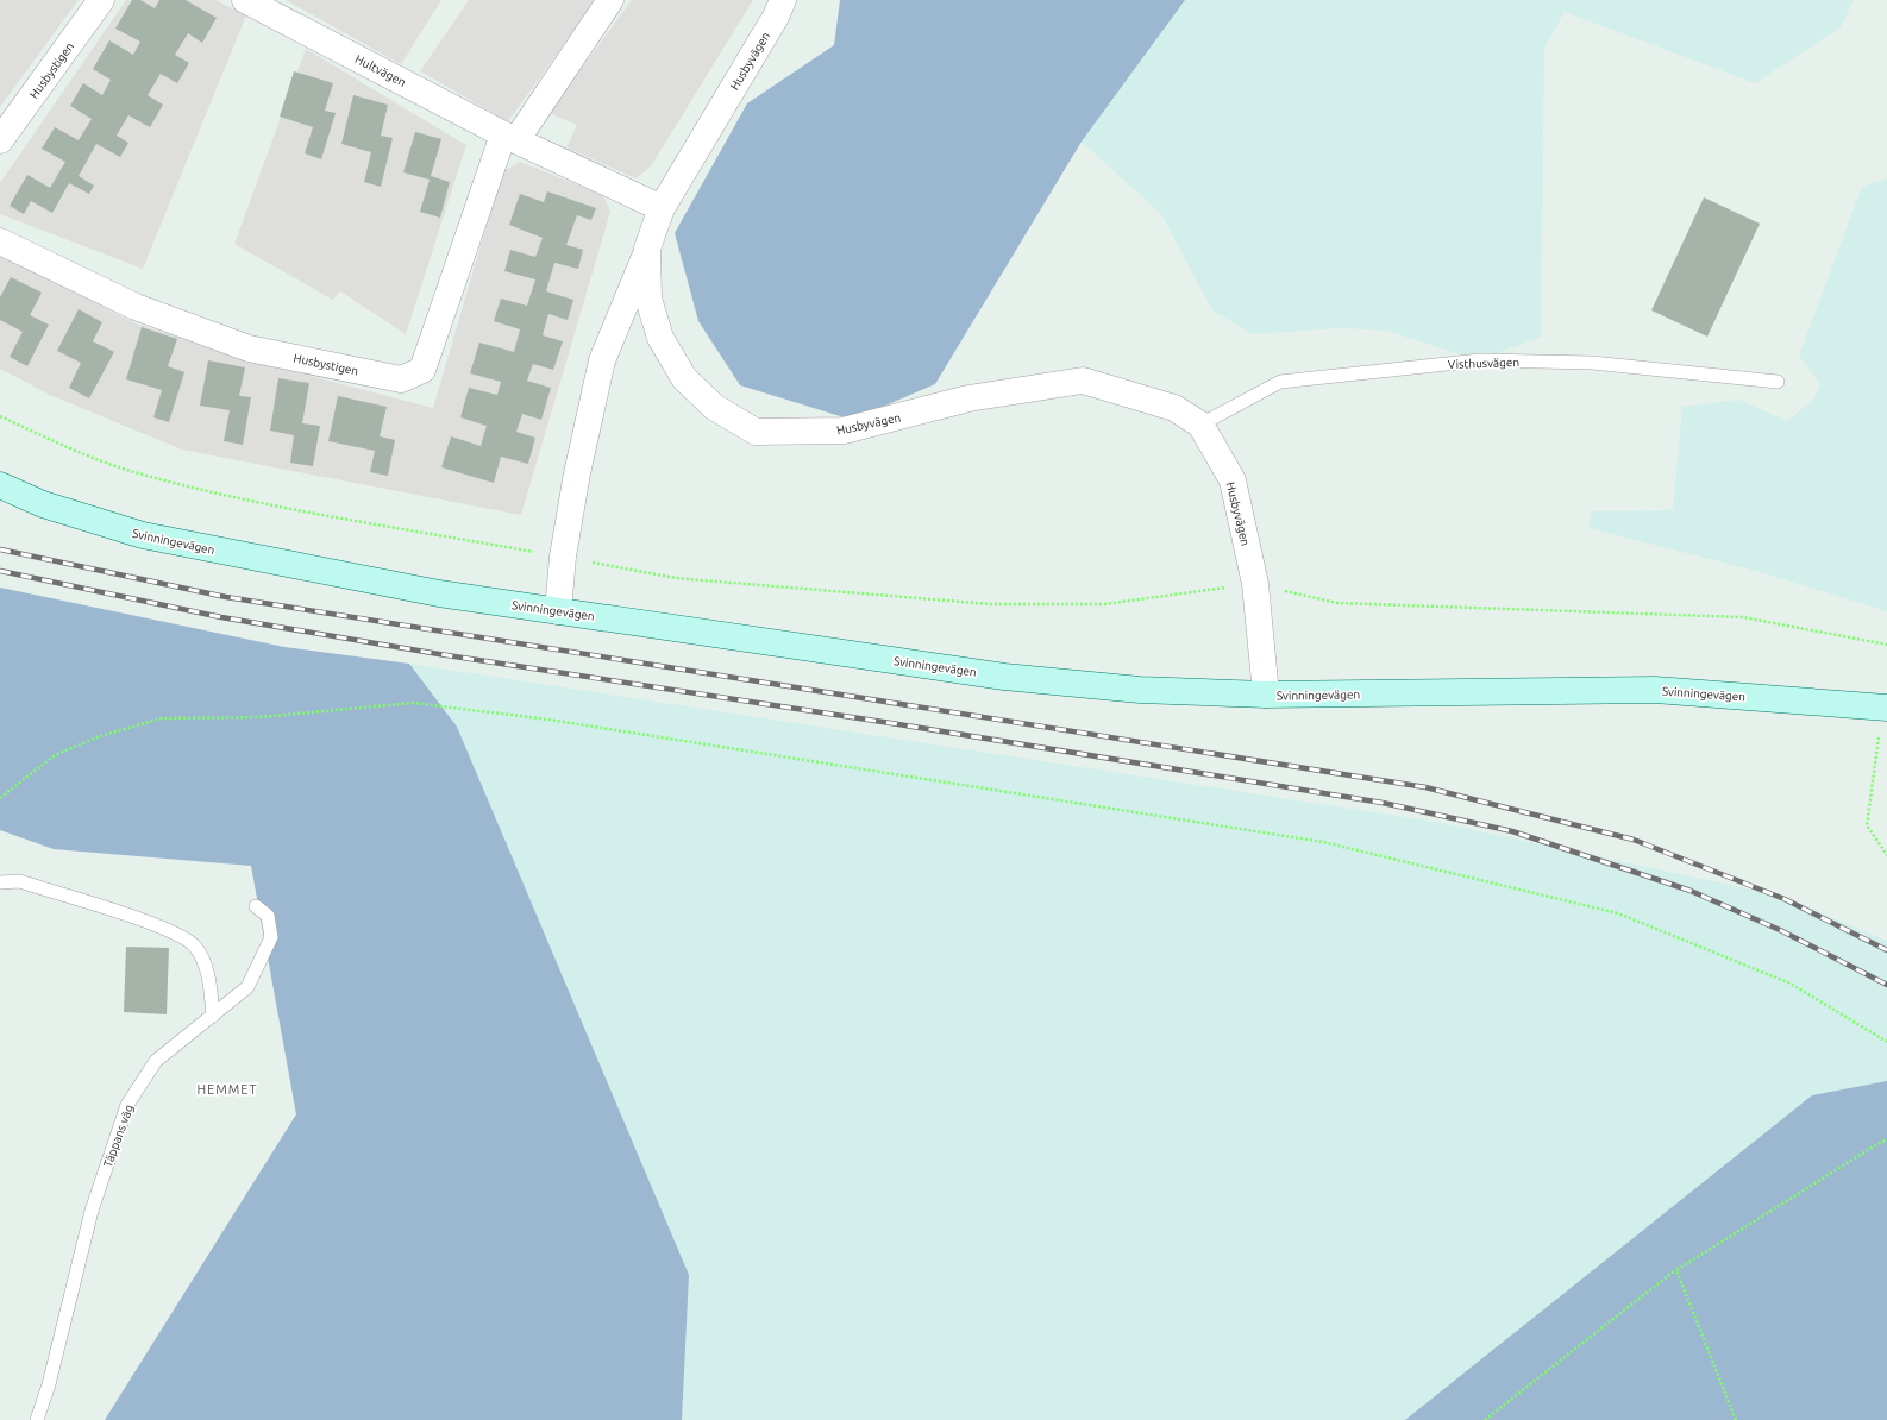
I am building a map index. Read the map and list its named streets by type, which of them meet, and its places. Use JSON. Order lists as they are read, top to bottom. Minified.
{"streets":{"main road":["Svinningevägen"],"street":["Husbyvägen","Husbystigen","Hultvägen"],"lane":["Visthusvägen","Täppans väg"]},"crossings":[["Husbyvägen","Hultvägen"],["Husbyvägen","Visthusvägen"],["Husbyvägen","Svinningevägen"],["Husbystigen","Hultvägen"]],"districts":["HEMMET"]}
